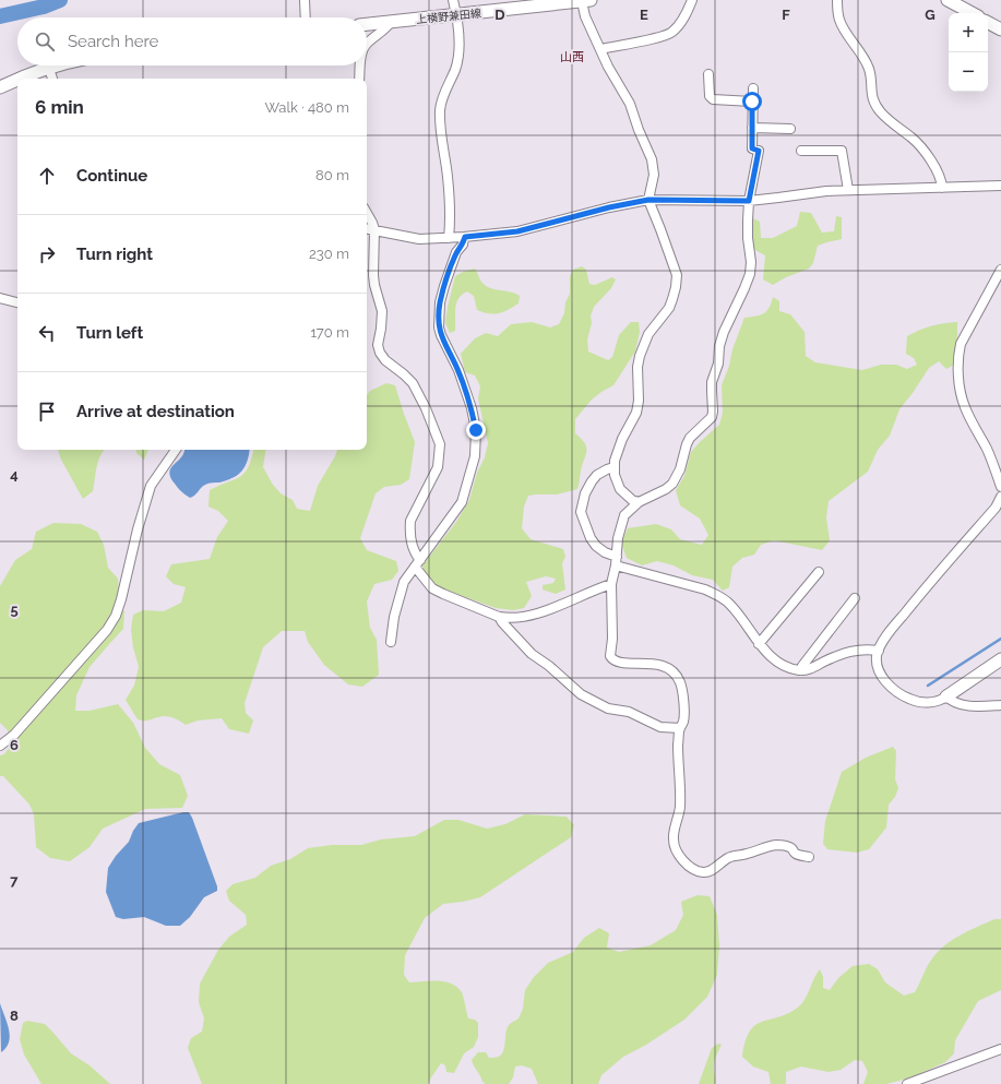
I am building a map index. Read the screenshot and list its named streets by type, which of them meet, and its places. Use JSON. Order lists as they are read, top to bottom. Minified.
{"streets":{"main road":["上横野兼田線"]},"districts":["山西"],"page":{"map_buttons":["+","−"],"search":"Search here","heading":["6 min","Walk · 480 m"],"list":[["Continue","80 m"],["Turn right","230 m"],["Turn left","170 m"],"Arrive at destination"]},"grid":{"columns":["D","E","F","G"],"rows":["4","5","6","7","8"]}}
